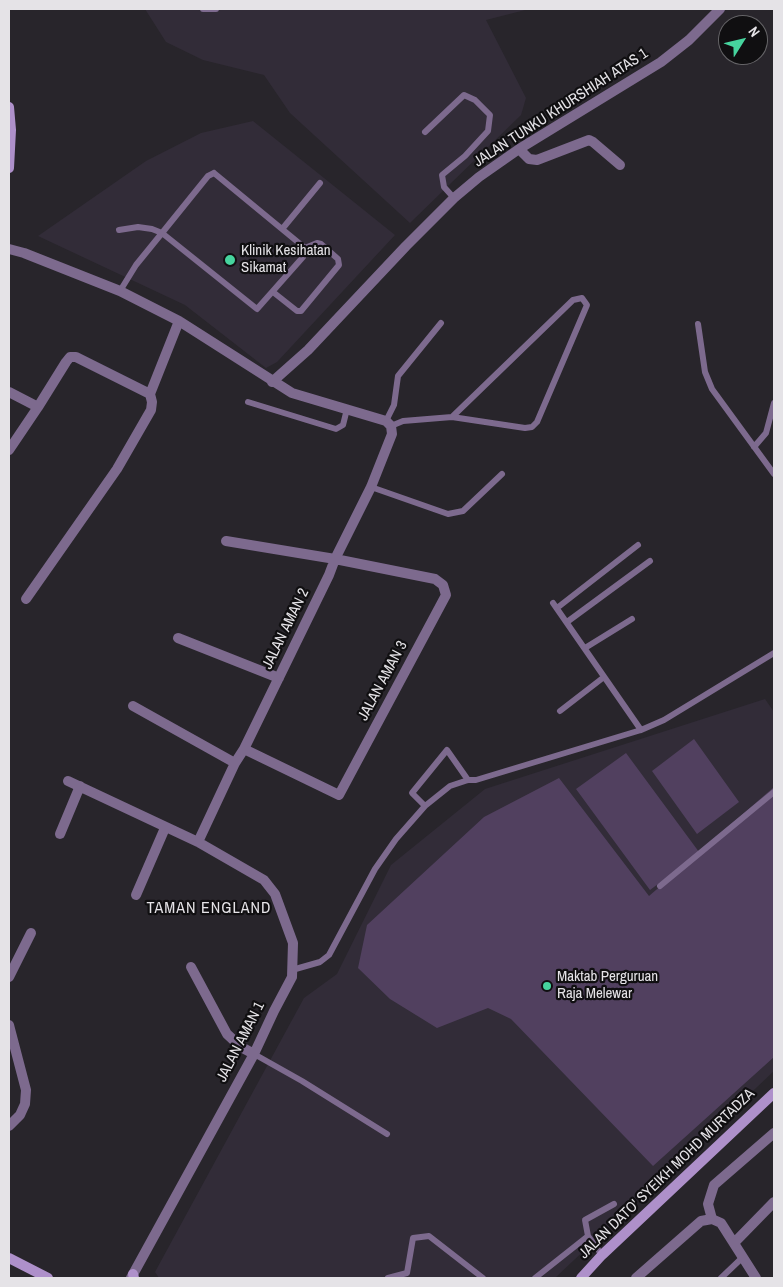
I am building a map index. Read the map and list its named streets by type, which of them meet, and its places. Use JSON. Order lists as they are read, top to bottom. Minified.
{"streets":{"main road":["JALAN DATO' SYEIKH MOHD MURTADZA"],"street":["JALAN TUNKU KHURSHIAH ATAS 1","JALAN AMAN 2","JALAN AMAN 3","JALAN AMAN 1"]},"crossings":[["JALAN AMAN 2","JALAN AMAN 3"],["JALAN AMAN 2","JALAN AMAN 1"]],"districts":["TAMAN ENGLAND"],"places":["Klinik Kesihatan Sikamat","Maktab Perguruan Raja Melewar"],"north":"top right"}
